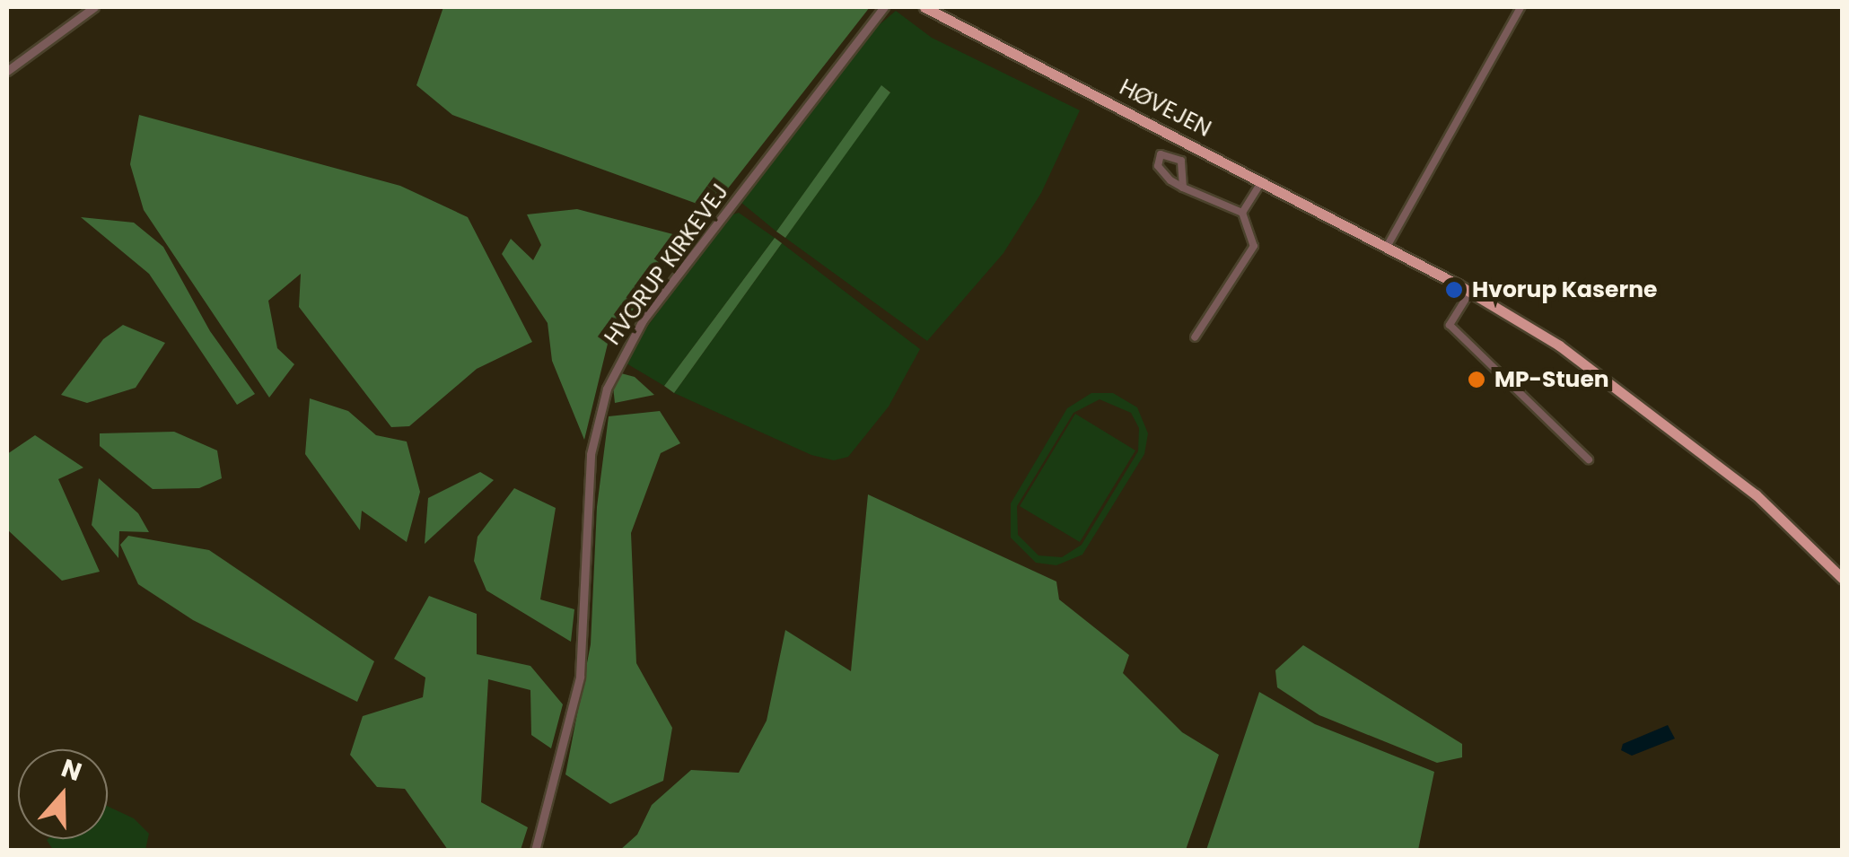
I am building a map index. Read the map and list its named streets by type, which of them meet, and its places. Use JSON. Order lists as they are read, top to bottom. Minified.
{"streets":{"main road":["HØVEJEN"],"street":["HVORUP KIRKEVEJ"]},"places":["Hvorup Kaserne","MP-Stuen"],"north":"top"}
